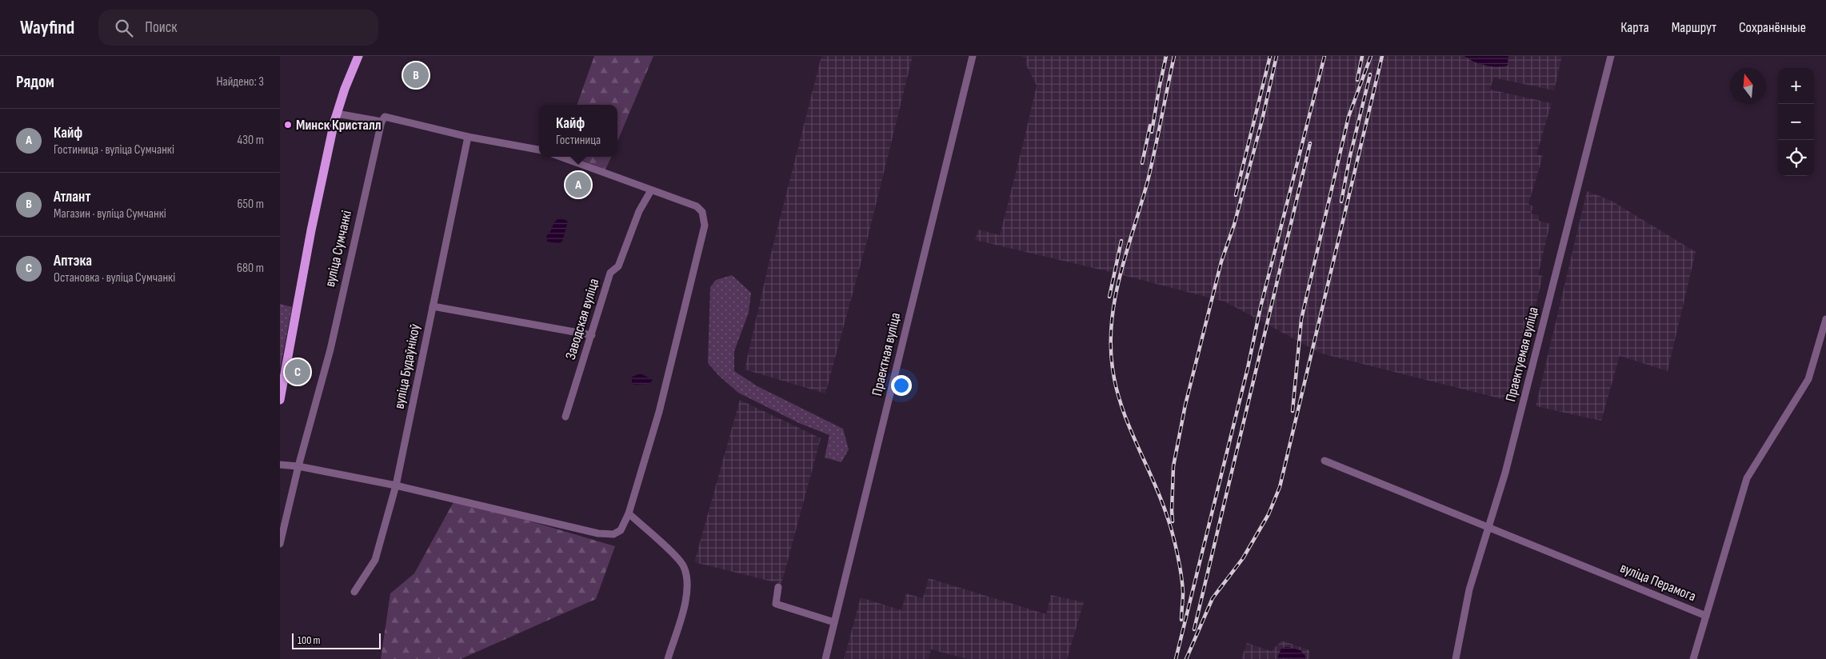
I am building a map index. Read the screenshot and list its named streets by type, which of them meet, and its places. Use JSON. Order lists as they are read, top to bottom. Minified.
{"streets":{"main road":["вуліца Сумчанкі"],"street":["Заводская вуліца","Праектная вуліца","Праектуемая вуліца","вуліца Будаўнікоў","вуліца Перамога"]},"crossings":[["Праектуемая вуліца","вуліца Перамога"]],"places":["Минск Кристалл"],"scale_bar":"100 m","north":"top","page":{"header":"Wayfind","search":"Поиск","nav":["Карта","Маршрут","Сохранённые"],"heading":["Рядом","Найдено: 3"],"pins":["B","A","C"],"map_buttons":["+","−"],"popup":["Кайф","Гостиница"],"list":[{"mark":"A","name":"Кайф","note":"Гостиница · вуліца Сумчанкі","value":"430 m"},{"mark":"B","name":"Атлант","note":"Магазин · вуліца Сумчанкі","value":"650 m"},{"mark":"C","name":"Аптэка","note":"Остановка · вуліца Сумчанкі","value":"680 m"}],"scale":"100 m"}}
